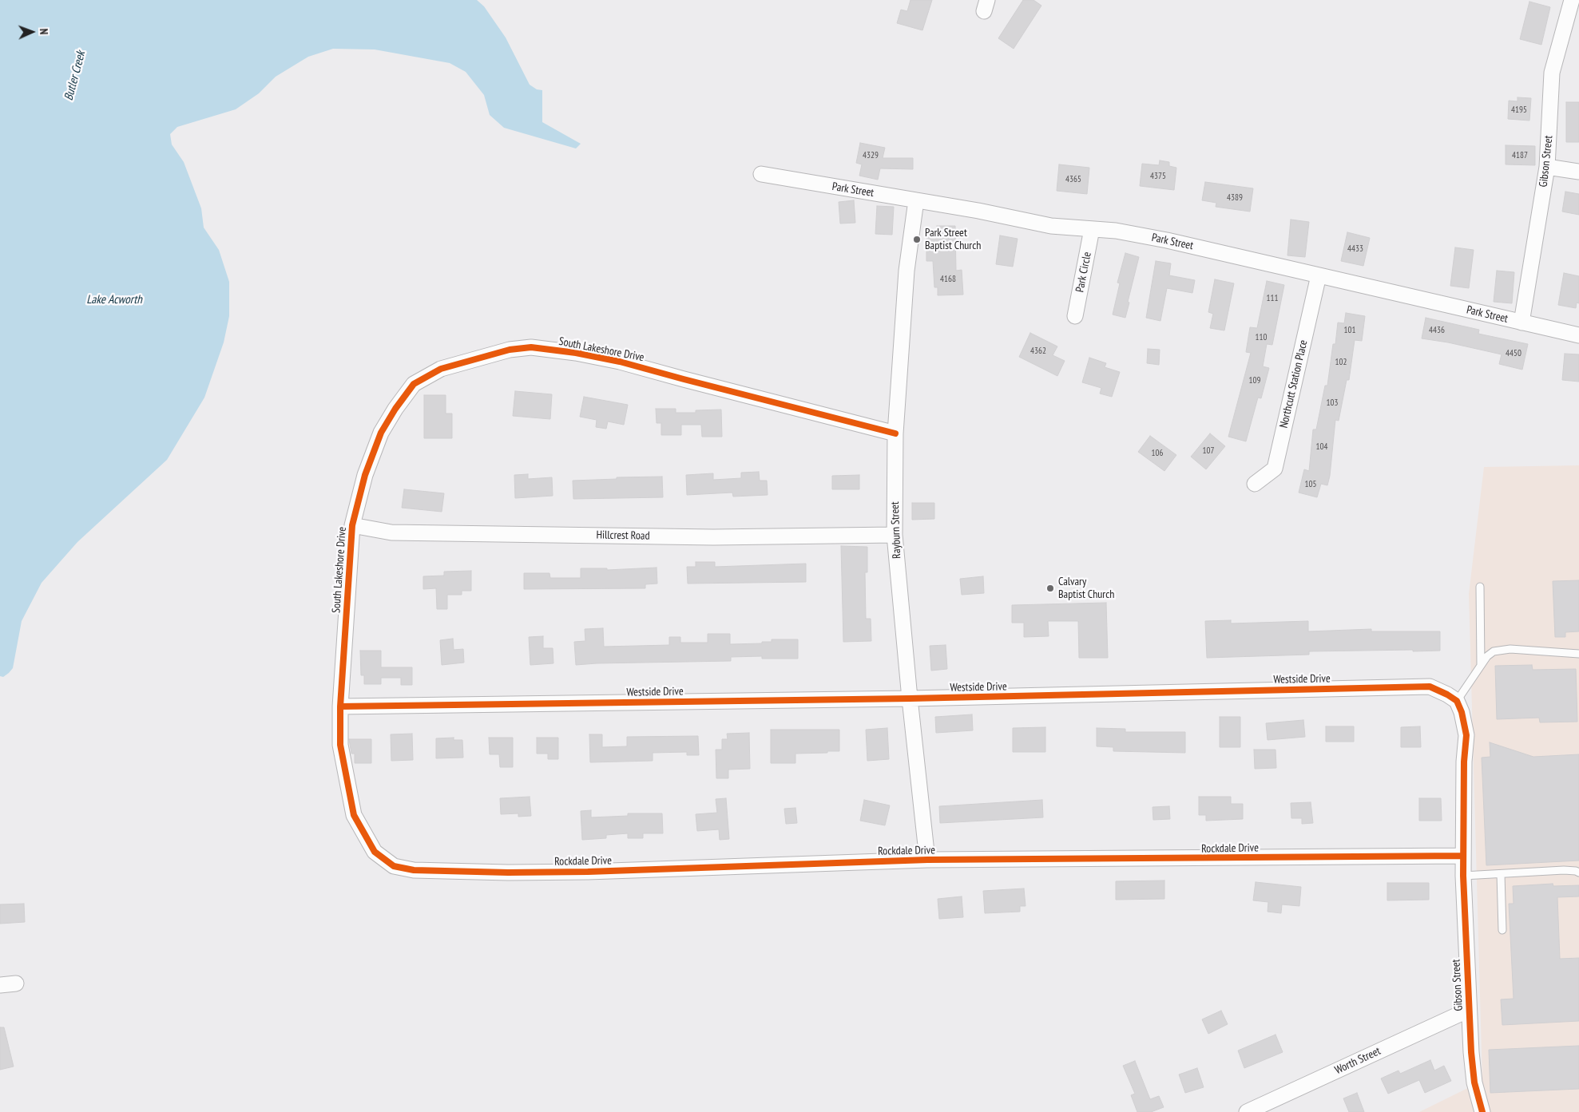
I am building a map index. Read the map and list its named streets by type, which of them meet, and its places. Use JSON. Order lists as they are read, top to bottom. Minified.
{"streets":{"street":["Gibson Street","Park Street","Park Circle","South Lakeshore Drive","Northcutt Station Place","Rayburn Street","Hillcrest Road","Westside Drive","Rockdale Drive","Worth Street"]},"crossings":[["Gibson Street","Park Street"],["Gibson Street","Rockdale Drive"],["Gibson Street","Worth Street"],["Park Street","Park Circle"],["Park Street","Northcutt Station Place"],["Park Street","Rayburn Street"],["South Lakeshore Drive","Rayburn Street"],["South Lakeshore Drive","Hillcrest Road"],["South Lakeshore Drive","Westside Drive"],["South Lakeshore Drive","Rockdale Drive"],["Rayburn Street","Hillcrest Road"],["Rayburn Street","Westside Drive"],["Rayburn Street","Rockdale Drive"]],"water":["Butler Creek","Lake Acworth"],"places":["Park Street Baptist Church","Calvary Baptist Church"],"house_numbers":["4195","4329","4187","4375","4365","4389","4433","4168","111","101","4436","110","4362","4450","102","109","103","104","107","106","105"],"north":"right"}
